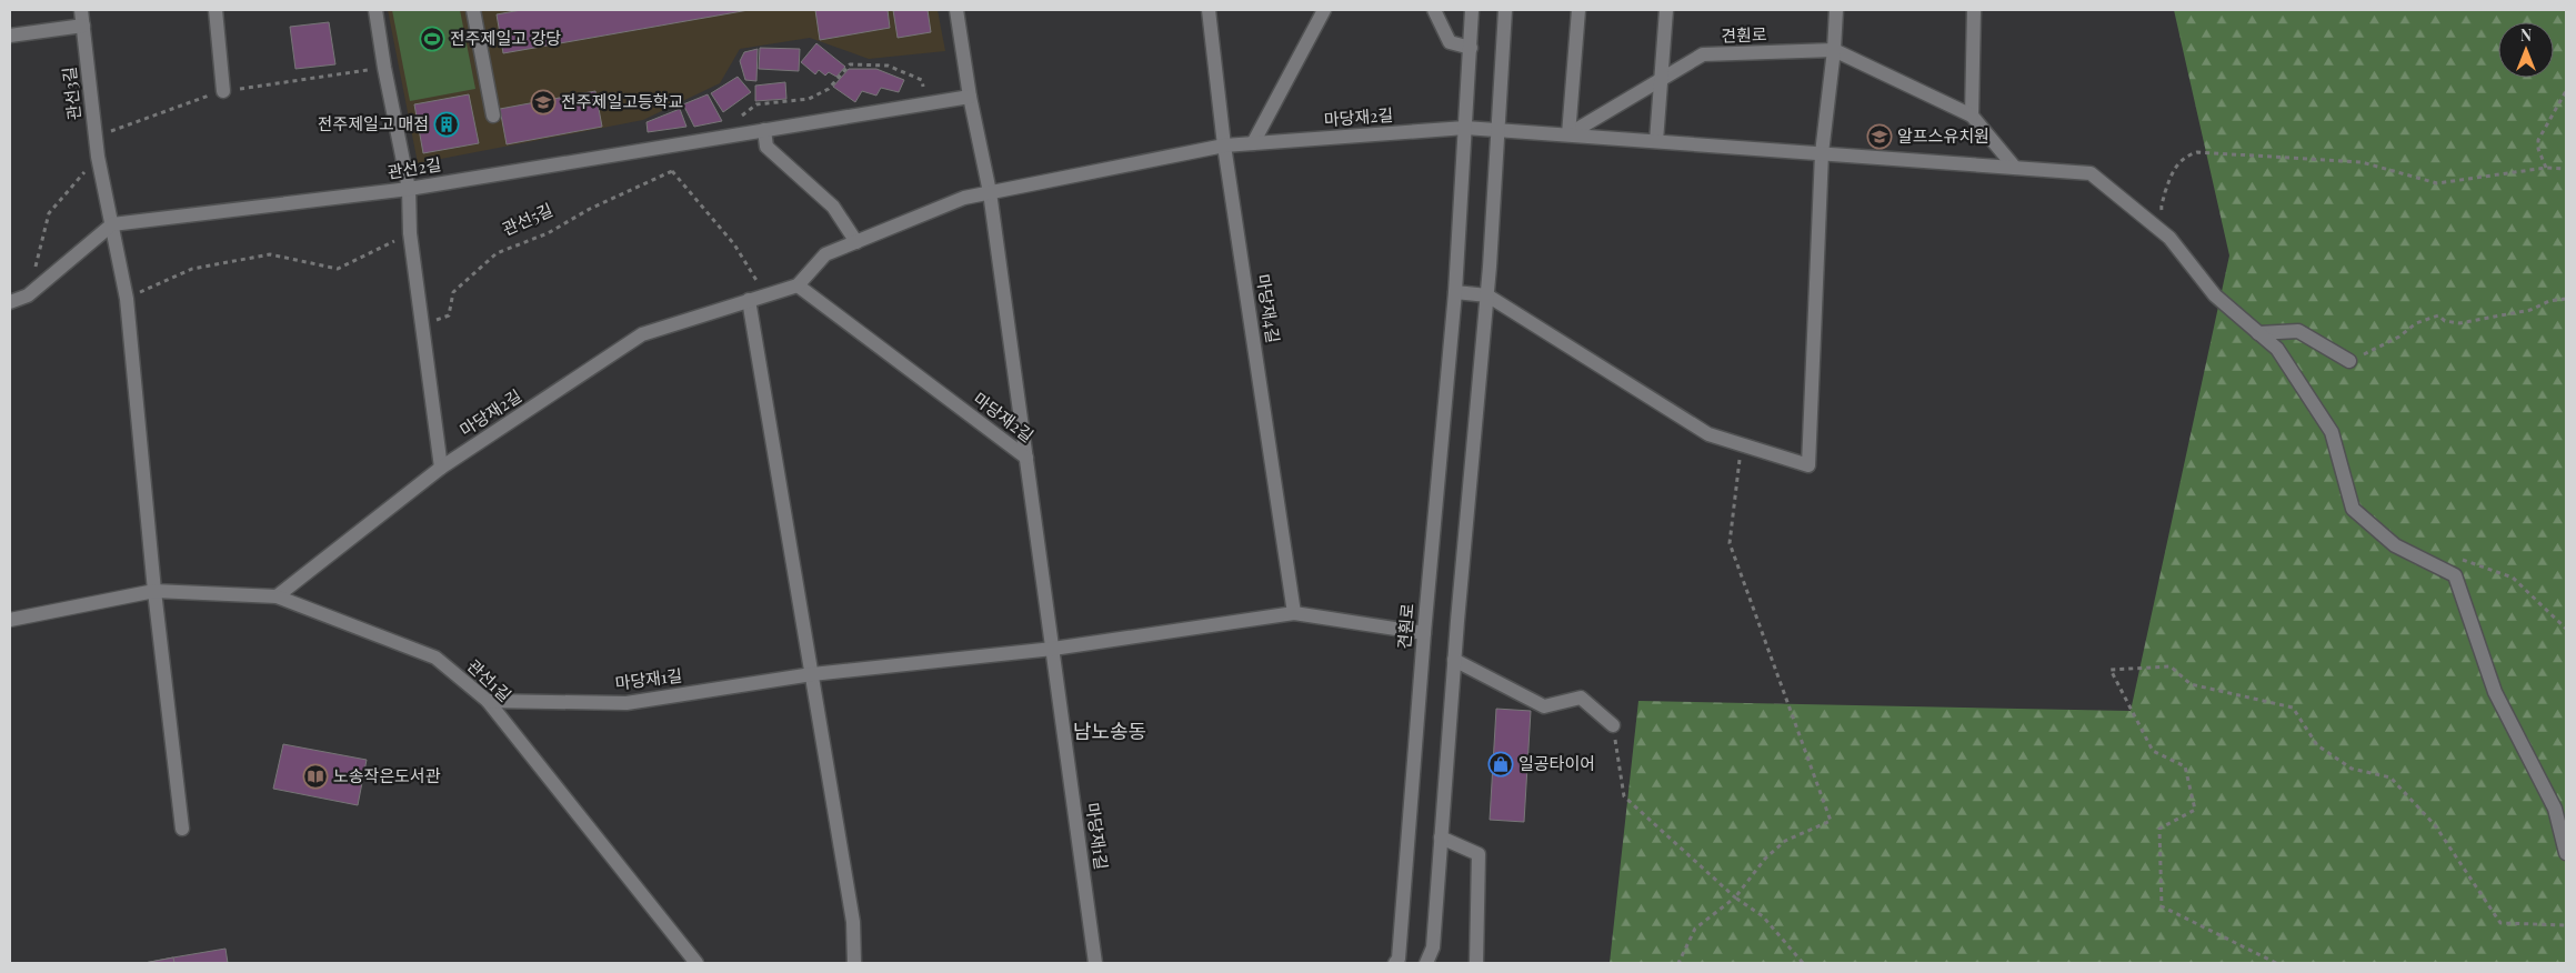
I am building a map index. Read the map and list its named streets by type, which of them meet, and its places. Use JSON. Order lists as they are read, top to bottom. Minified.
{"streets":{"street":["견훤로","관선3길","마당재2길","관선2길","마당재4길","마당재1길","관선1길"],"path":["관선5길"]},"crossings":[["견훤로","마당재2길"],["견훤로","마당재1길"],["마당재2길","관선5길"],["마당재2길","마당재4길"],["마당재2길","마당재1길"],["마당재2길","관선1길"],["마당재4길","마당재1길"],["마당재1길","관선1길"]],"districts":["남노송동"],"places":{"sports":["전주제일고 강당"],"school or university":["전주제일고등학교","알프스유치원"],"building":["전주제일고 매점"],"shop":["일공타이어"],"library":["노송작은도서관"]},"north":"top"}
